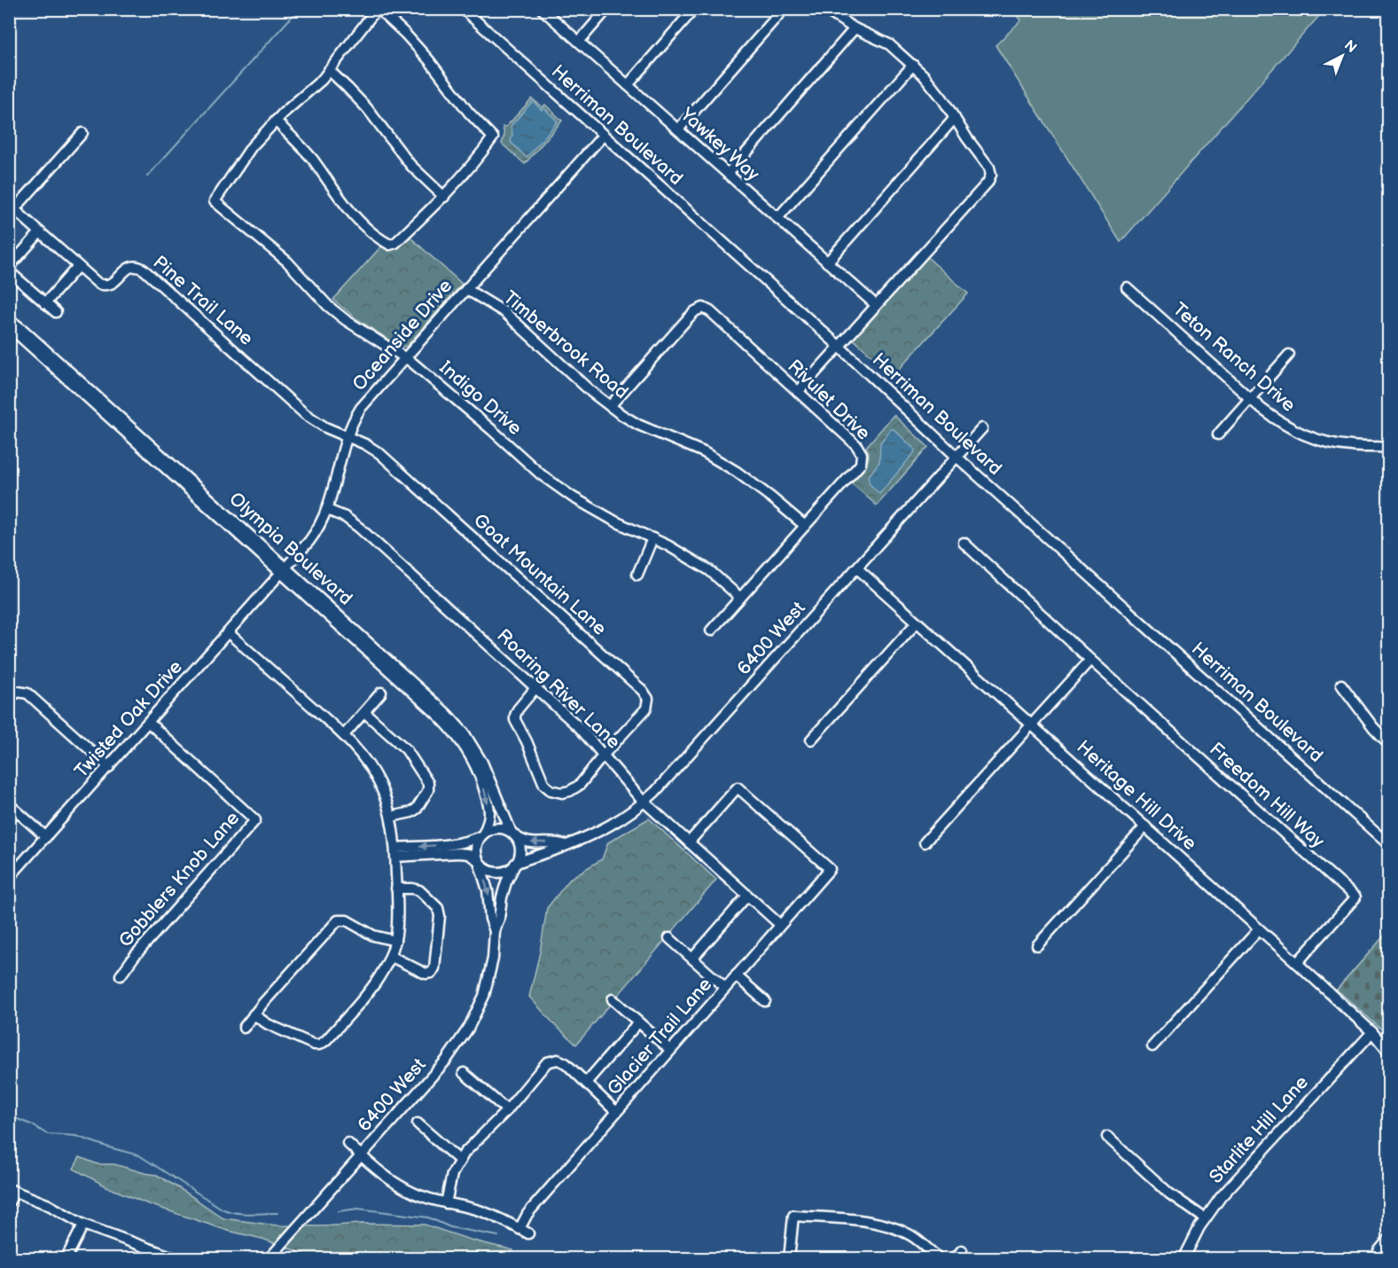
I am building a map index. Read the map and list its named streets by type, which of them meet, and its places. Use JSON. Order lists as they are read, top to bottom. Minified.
{"streets":{"street":["Herriman Boulevard","Yawkey Way","Pine Trail Lane","Oceanside Drive","Timberbrook Road","Teton Ranch Drive","Indigo Drive","Rivulet Drive","Olympia Boulevard","Goat Mountain Lane","6400 West","Roaring River Lane","Twisted Oak Drive","Heritage Hill Drive","Freedom Hill Way","Gobblers Knob Lane","Glacier Trail Lane","Starlite Hill Lane"]},"crossings":[["Herriman Boulevard","Oceanside Drive"],["Herriman Boulevard","6400 West"],["Pine Trail Lane","Oceanside Drive"],["Pine Trail Lane","Goat Mountain Lane"],["Oceanside Drive","Timberbrook Road"],["Oceanside Drive","Indigo Drive"],["Oceanside Drive","Olympia Boulevard"],["Oceanside Drive","Goat Mountain Lane"],["Oceanside Drive","Roaring River Lane"],["Oceanside Drive","Twisted Oak Drive"],["Timberbrook Road","Rivulet Drive"],["Indigo Drive","Rivulet Drive"],["Olympia Boulevard","6400 West"],["Goat Mountain Lane","Roaring River Lane"],["6400 West","Roaring River Lane"],["6400 West","Heritage Hill Drive"],["Roaring River Lane","Glacier Trail Lane"],["Twisted Oak Drive","Gobblers Knob Lane"],["Heritage Hill Drive","Freedom Hill Way"],["Heritage Hill Drive","Starlite Hill Lane"]],"north":"top right"}
